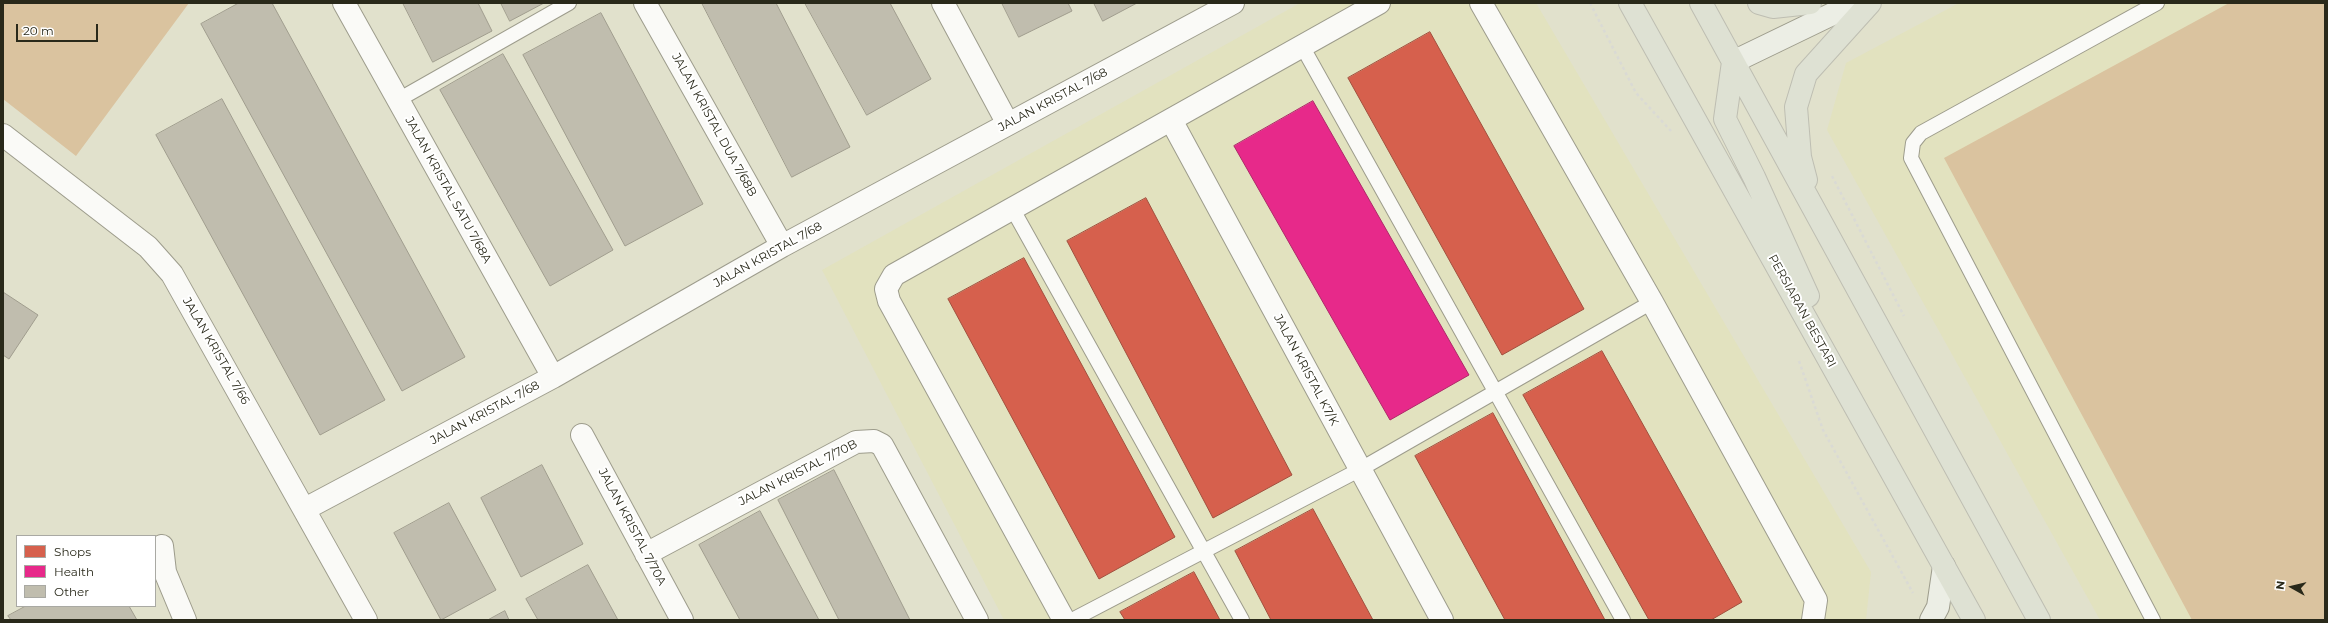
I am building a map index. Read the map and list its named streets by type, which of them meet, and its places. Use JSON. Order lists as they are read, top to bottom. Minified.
{"streets":{"main road":["PERSIARAN BESTARI"],"street":["JALAN KRISTAL 7/68","JALAN KRISTAL DUA 7/68B","JALAN KRISTAL SATU 7/68A","JALAN KRISTAL 7/66","JALAN KRISTAL K7/K","JALAN KRISTAL 7/70B","JALAN KRISTAL 7/70A"]},"crossings":[["JALAN KRISTAL 7/68","JALAN KRISTAL DUA 7/68B"],["JALAN KRISTAL 7/68","JALAN KRISTAL SATU 7/68A"],["JALAN KRISTAL 7/68","JALAN KRISTAL 7/66"],["JALAN KRISTAL 7/70B","JALAN KRISTAL 7/70A"]],"legend":["Shops","Health","Other"],"scale_bar":"20 m","north":"left"}
